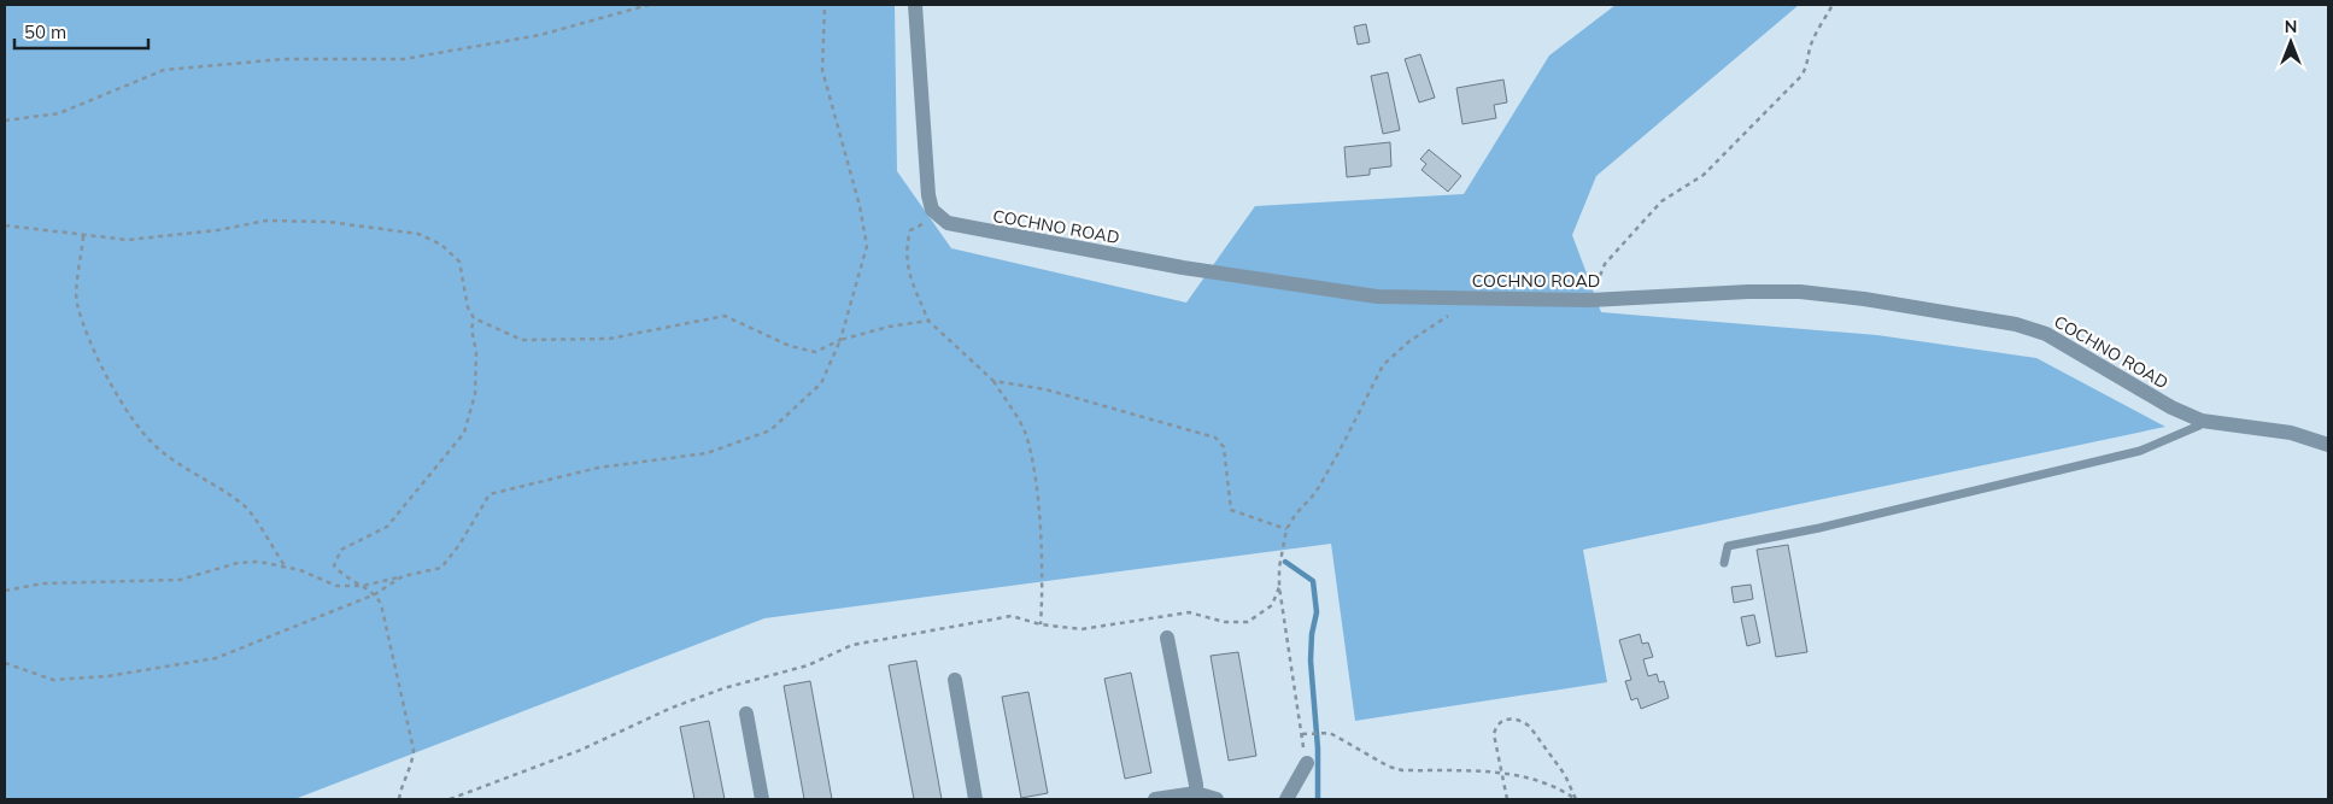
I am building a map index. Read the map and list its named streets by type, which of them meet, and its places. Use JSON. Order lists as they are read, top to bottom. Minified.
{"streets":{"street":["COCHNO ROAD"]},"scale_bar":"50 m","north":"top"}
